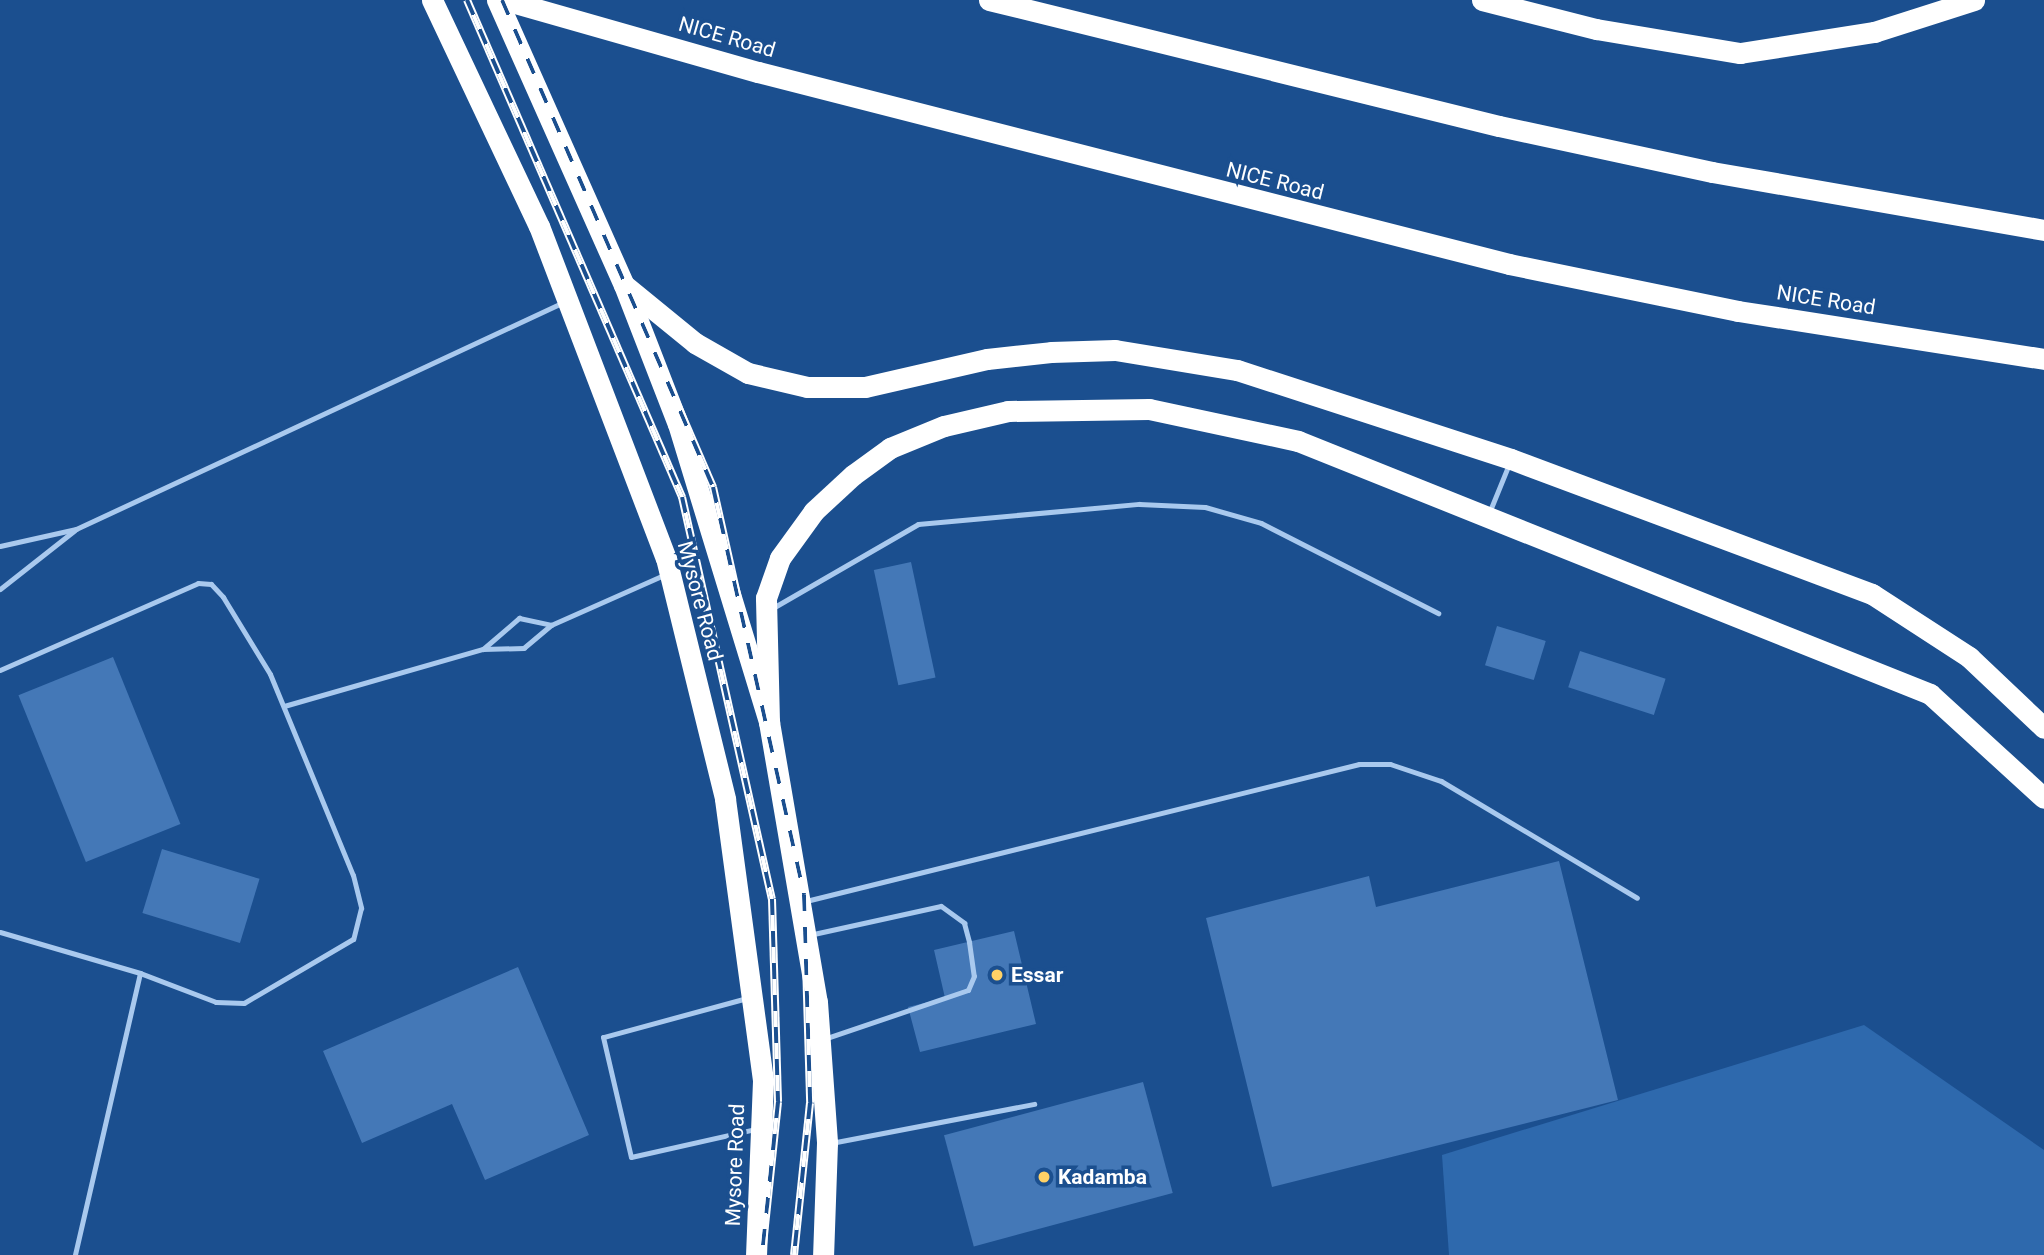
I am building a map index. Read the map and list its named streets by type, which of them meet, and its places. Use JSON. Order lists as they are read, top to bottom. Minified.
{"streets":{"highway":["NICE Road","Mysore Road"]},"places":["Essar","Kadamba"]}
